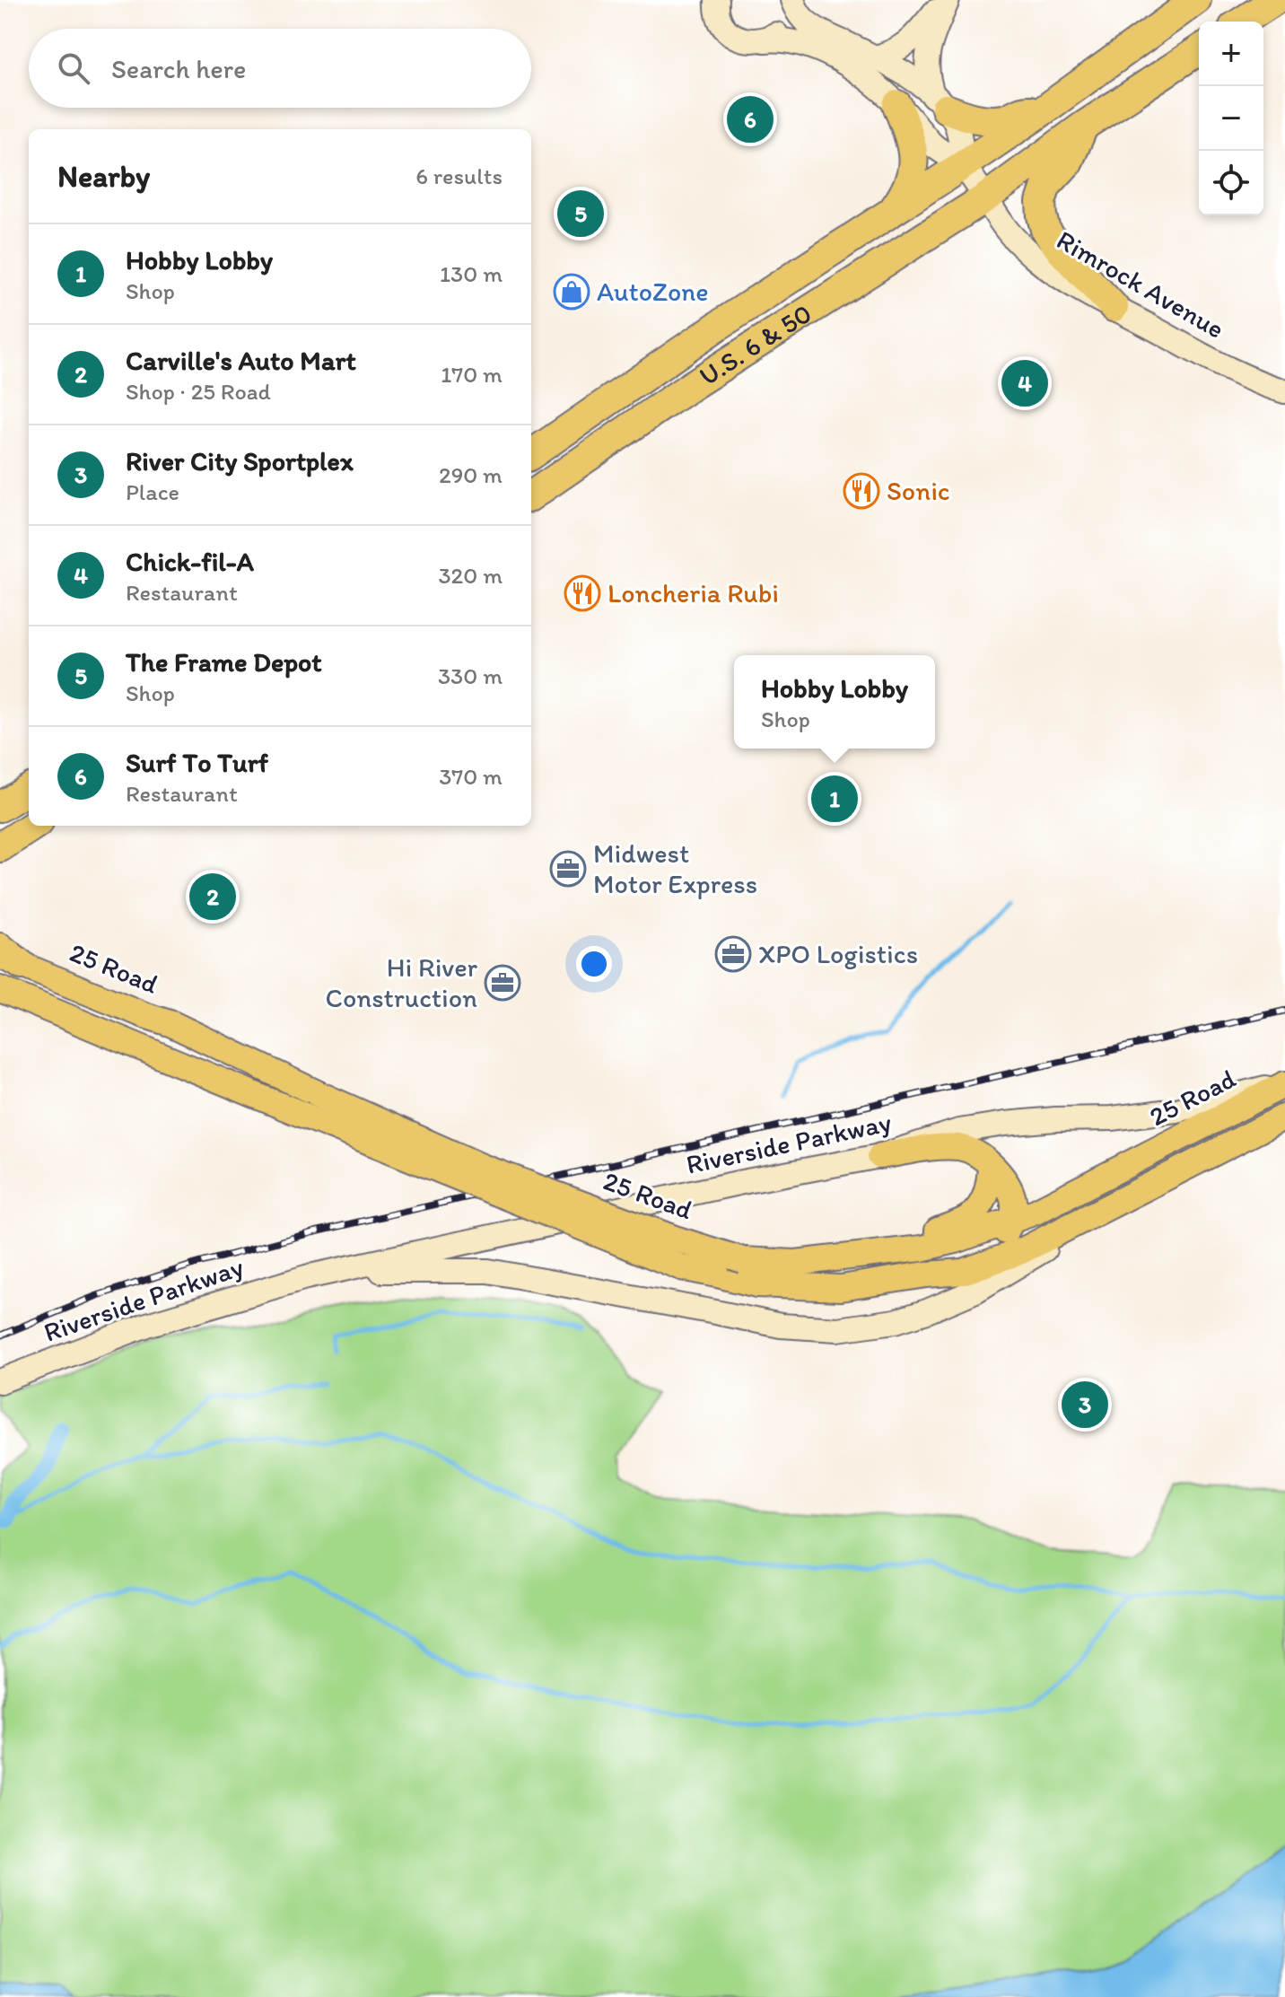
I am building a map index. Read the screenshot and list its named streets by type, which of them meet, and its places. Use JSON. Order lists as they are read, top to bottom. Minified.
{"streets":{"highway":["U.S. 6 & 50"],"main road":["Rimrock Avenue","25 Road","Riverside Parkway"]},"crossings":[["Rimrock Avenue","U.S. 6 & 50"],["25 Road","Riverside Parkway"]],"places":{"shop":["AutoZone"],"restaurant":["Sonic","Loncheria Rubi"],"office":["Midwest Motor Express","XPO Logistics","Hi River Construction"]},"page":{"map_buttons":["+","−"],"search":"Search here","pins":["6","5","4","1","2","3"],"heading":["Nearby","6 results"],"list":[{"mark":"1","name":"Hobby Lobby","note":"Shop","value":"130 m"},{"mark":"2","name":"Carville's Auto Mart","note":"Shop · 25 Road","value":"170 m"},{"mark":"3","name":"River City Sportplex","note":"Place","value":"290 m"},{"mark":"4","name":"Chick-fil-A","note":"Restaurant","value":"320 m"},{"mark":"5","name":"The Frame Depot","note":"Shop","value":"330 m"},{"mark":"6","name":"Surf To Turf","note":"Restaurant","value":"370 m"}],"popup":["Hobby Lobby","Shop"]}}
